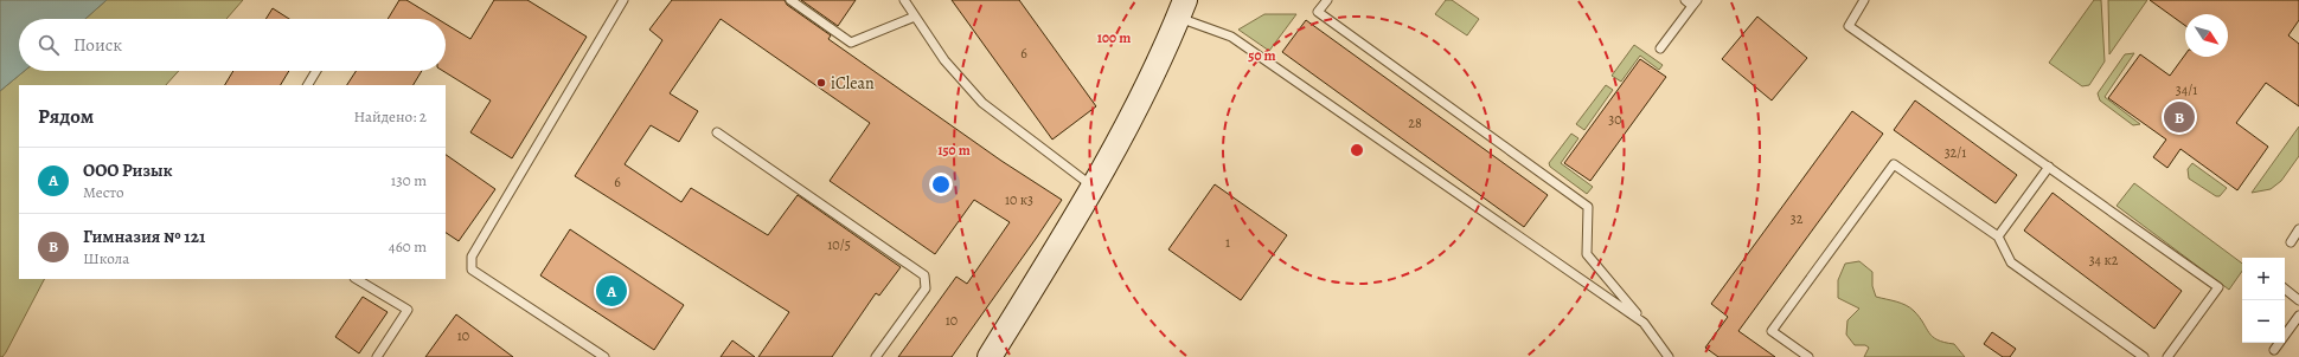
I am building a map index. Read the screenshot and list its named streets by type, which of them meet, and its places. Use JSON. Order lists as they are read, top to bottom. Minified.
{"places":["iClean"],"house_numbers":["6","34/1","30","28","32/1","6","10 к3","32","1","10/5","34 к2","10","10"],"north":"bottom right","page":{"search":"Поиск","heading":["Рядом","Найдено: 2"],"pins":["B","A"],"list":[{"mark":"A","name":"ООО Ризык","note":"Место","value":"130 m"},{"mark":"B","name":"Гимназия № 121","note":"Школа","value":"460 m"}],"map_buttons":["+","−"]},"rings":["100 m","50 m","150 m"]}
